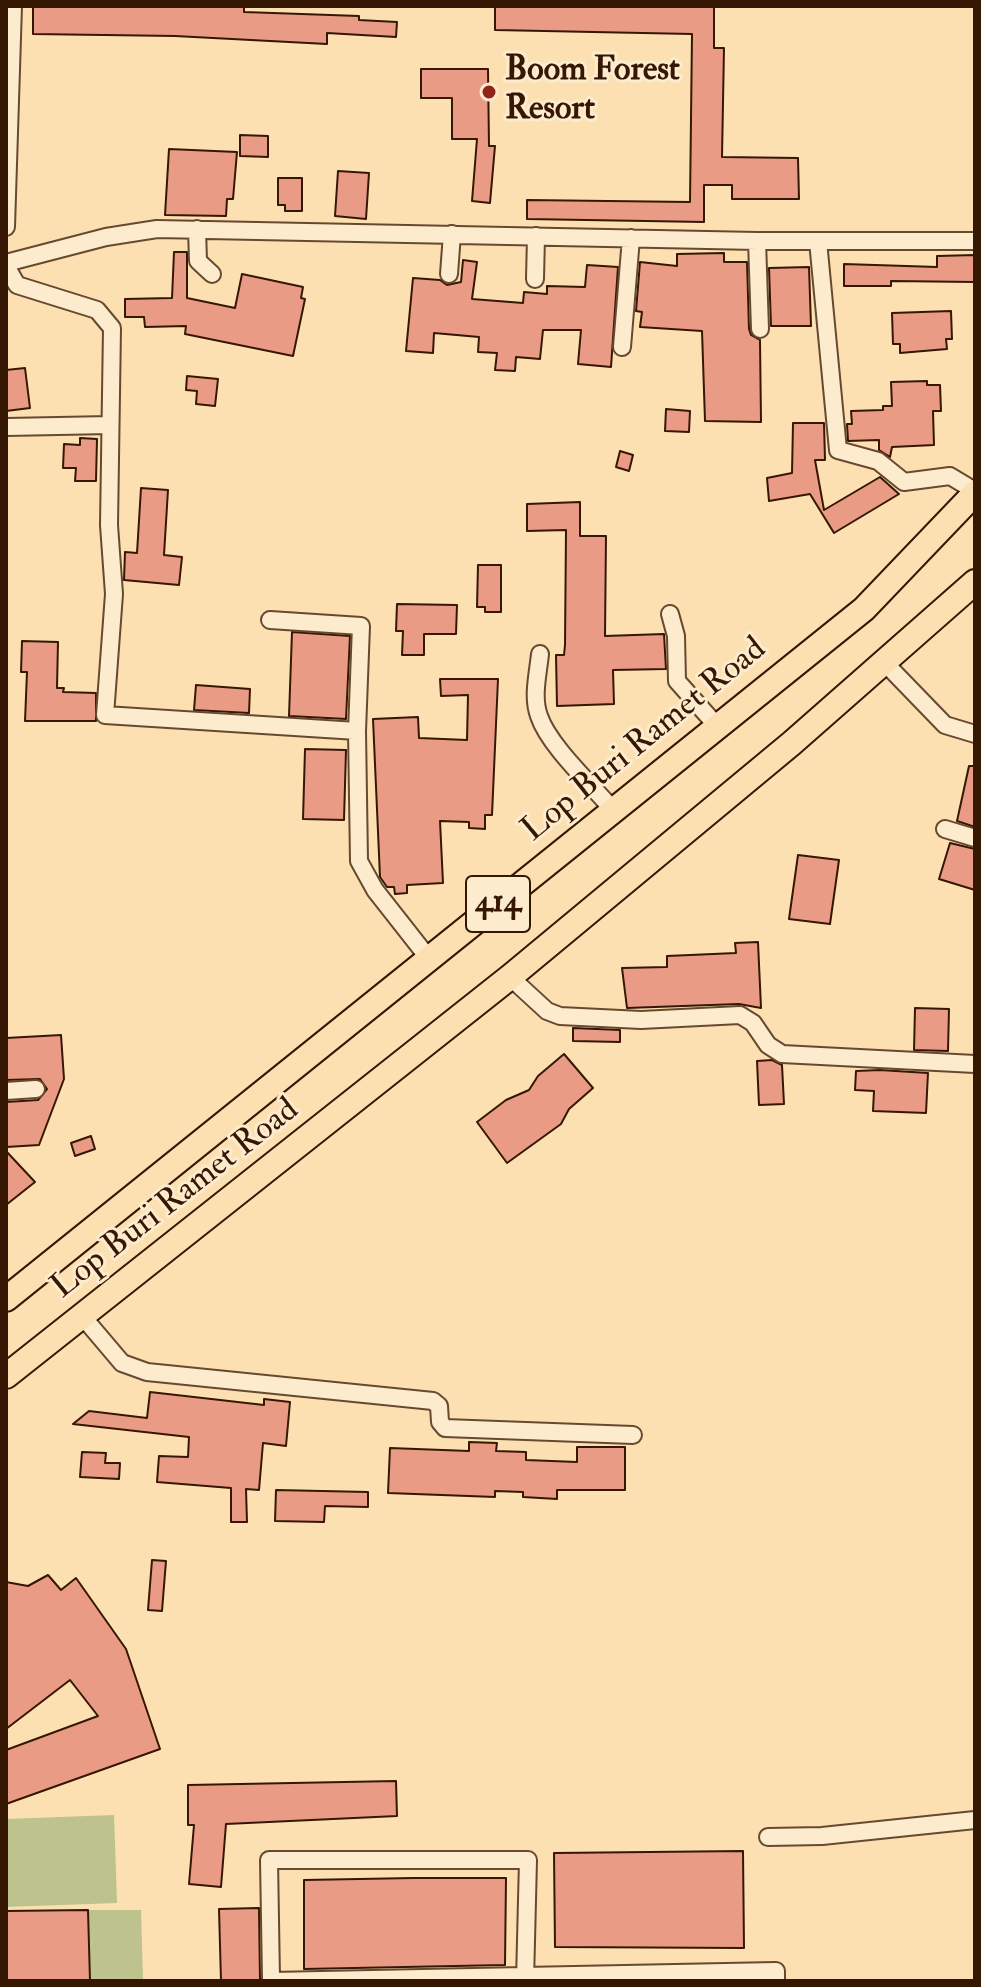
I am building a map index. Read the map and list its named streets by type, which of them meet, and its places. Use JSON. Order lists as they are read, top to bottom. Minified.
{"streets":{"main road":["Lop Buri Ramet Road","414"]},"places":["Boom Forest Resort"]}
